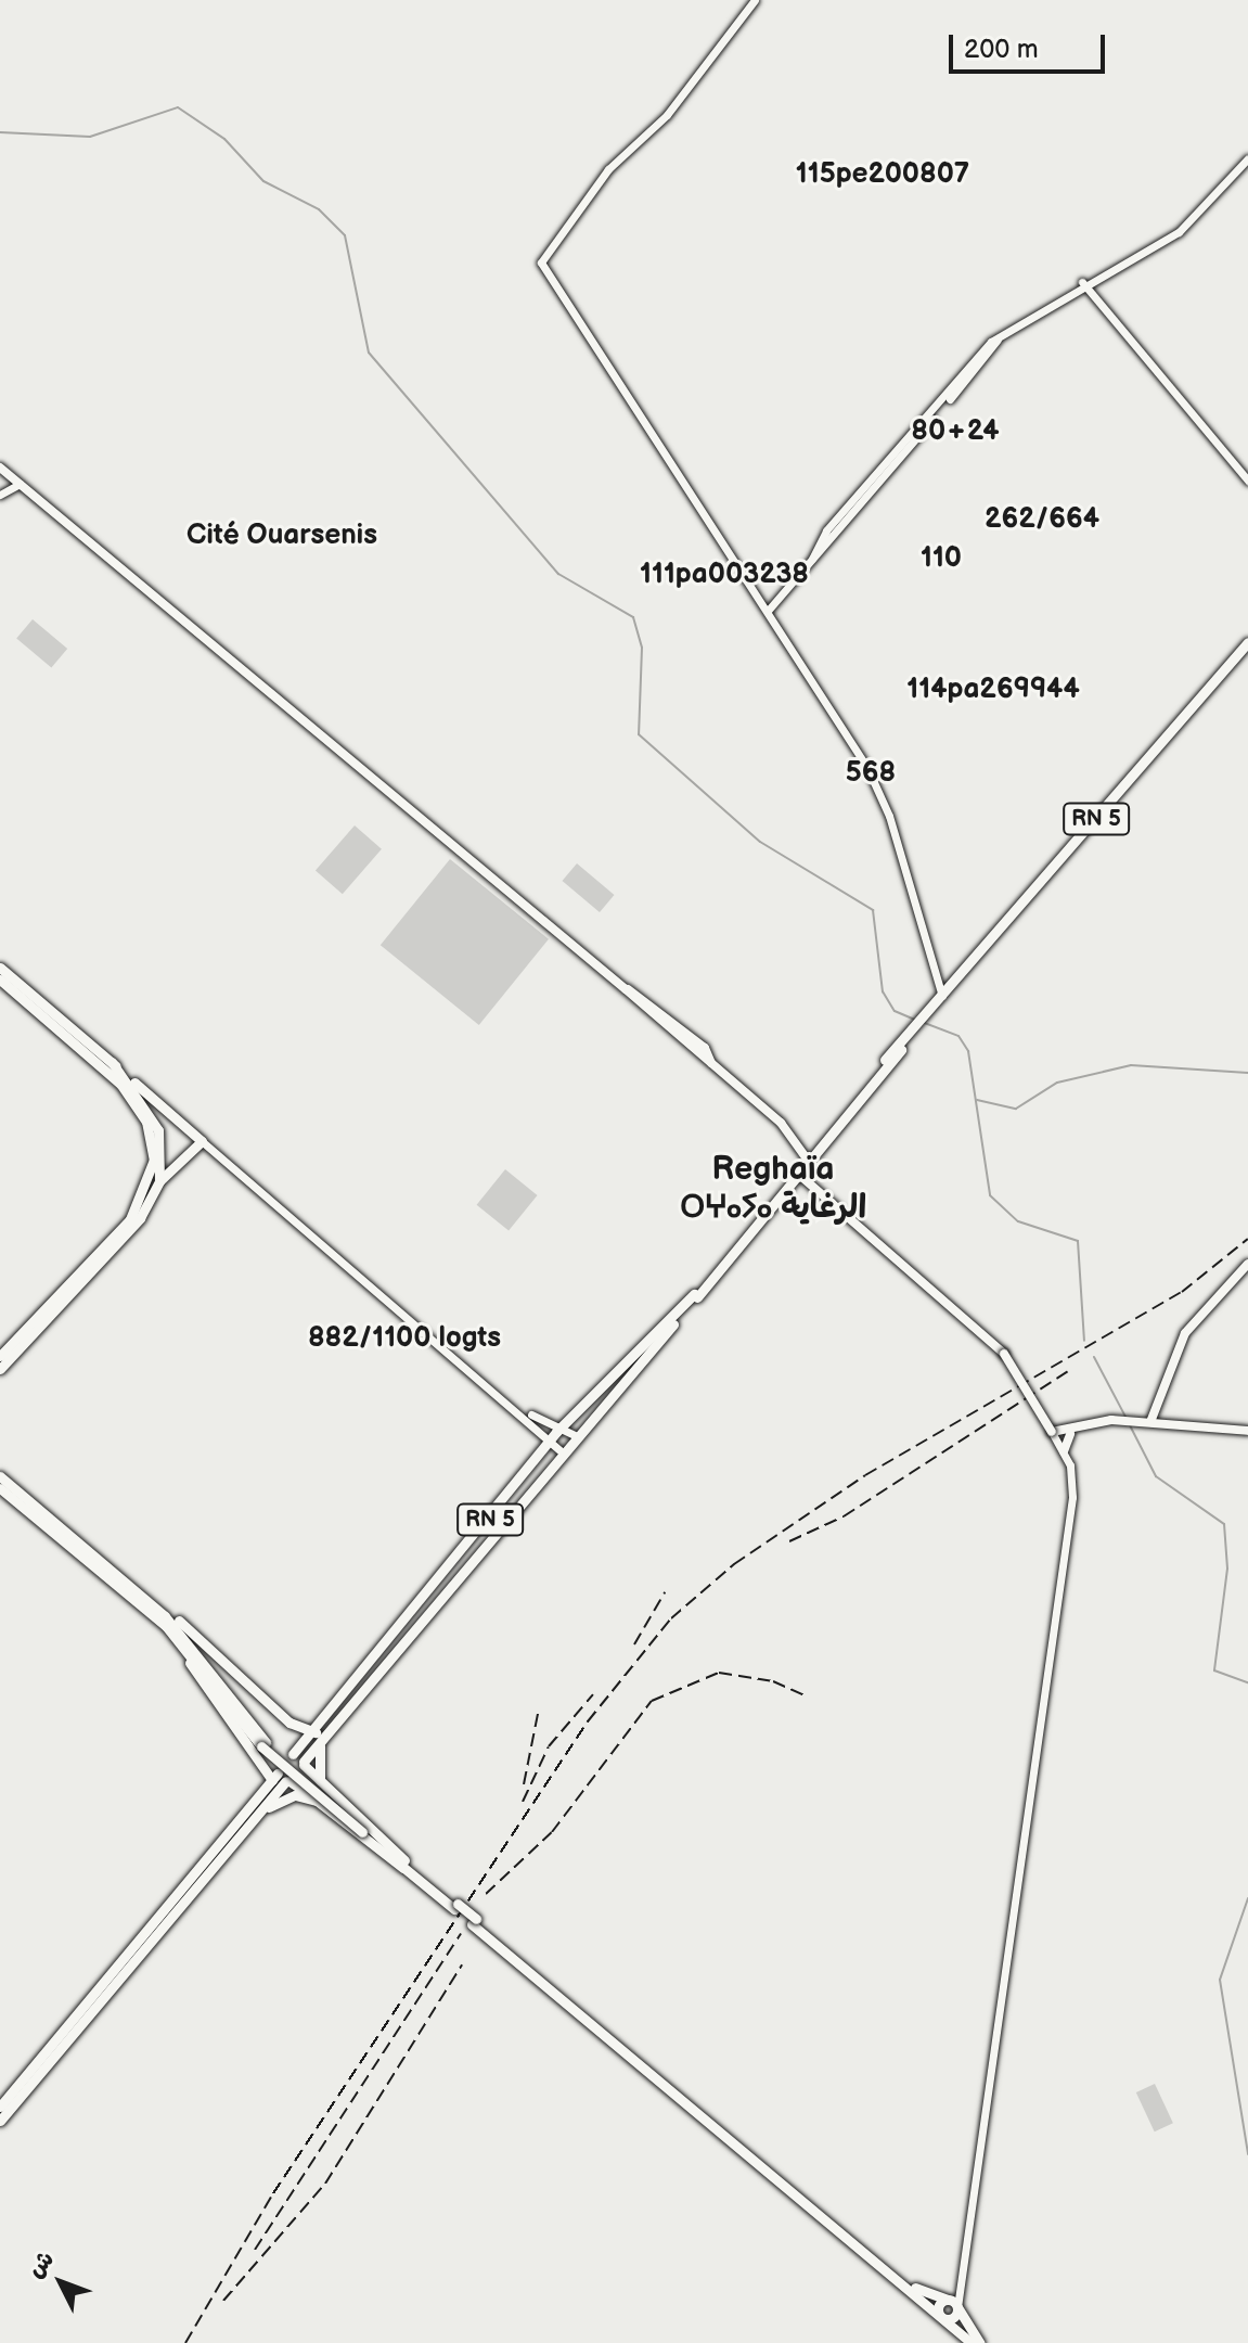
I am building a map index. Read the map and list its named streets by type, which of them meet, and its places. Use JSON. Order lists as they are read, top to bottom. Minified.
{"streets":{"main road":["RN 5"]},"districts":["115pe200807","80+24","262/664","Cité Ouarsenis","110","111pa003238","114pa269944","568","Reghaïa ⵔⵖⴰⵢⴰ الرغاية","882/1100 logts"],"scale_bar":"200 m","north":"top left"}
